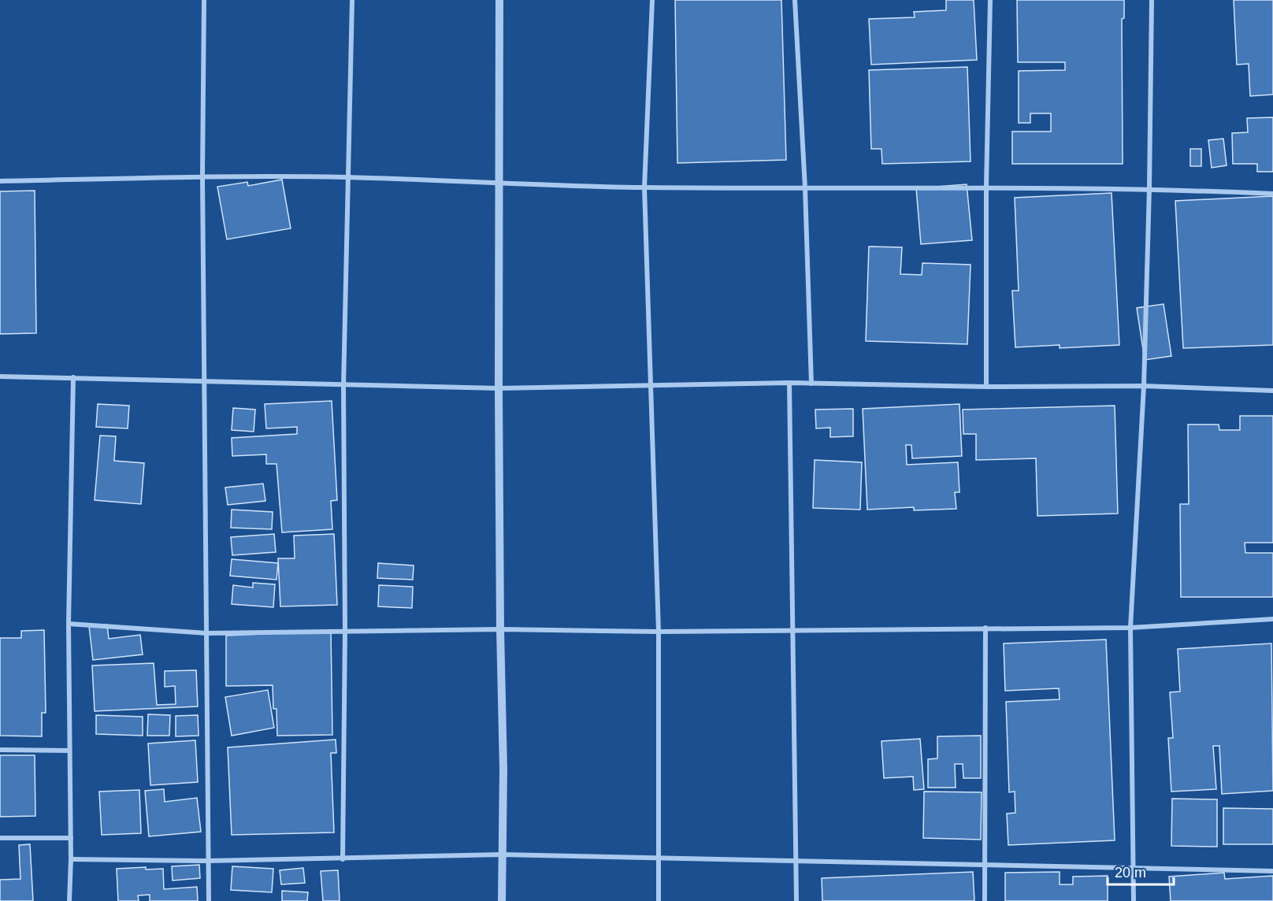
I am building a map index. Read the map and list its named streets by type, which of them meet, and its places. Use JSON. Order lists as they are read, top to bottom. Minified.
{"scale_bar":"20 m"}
